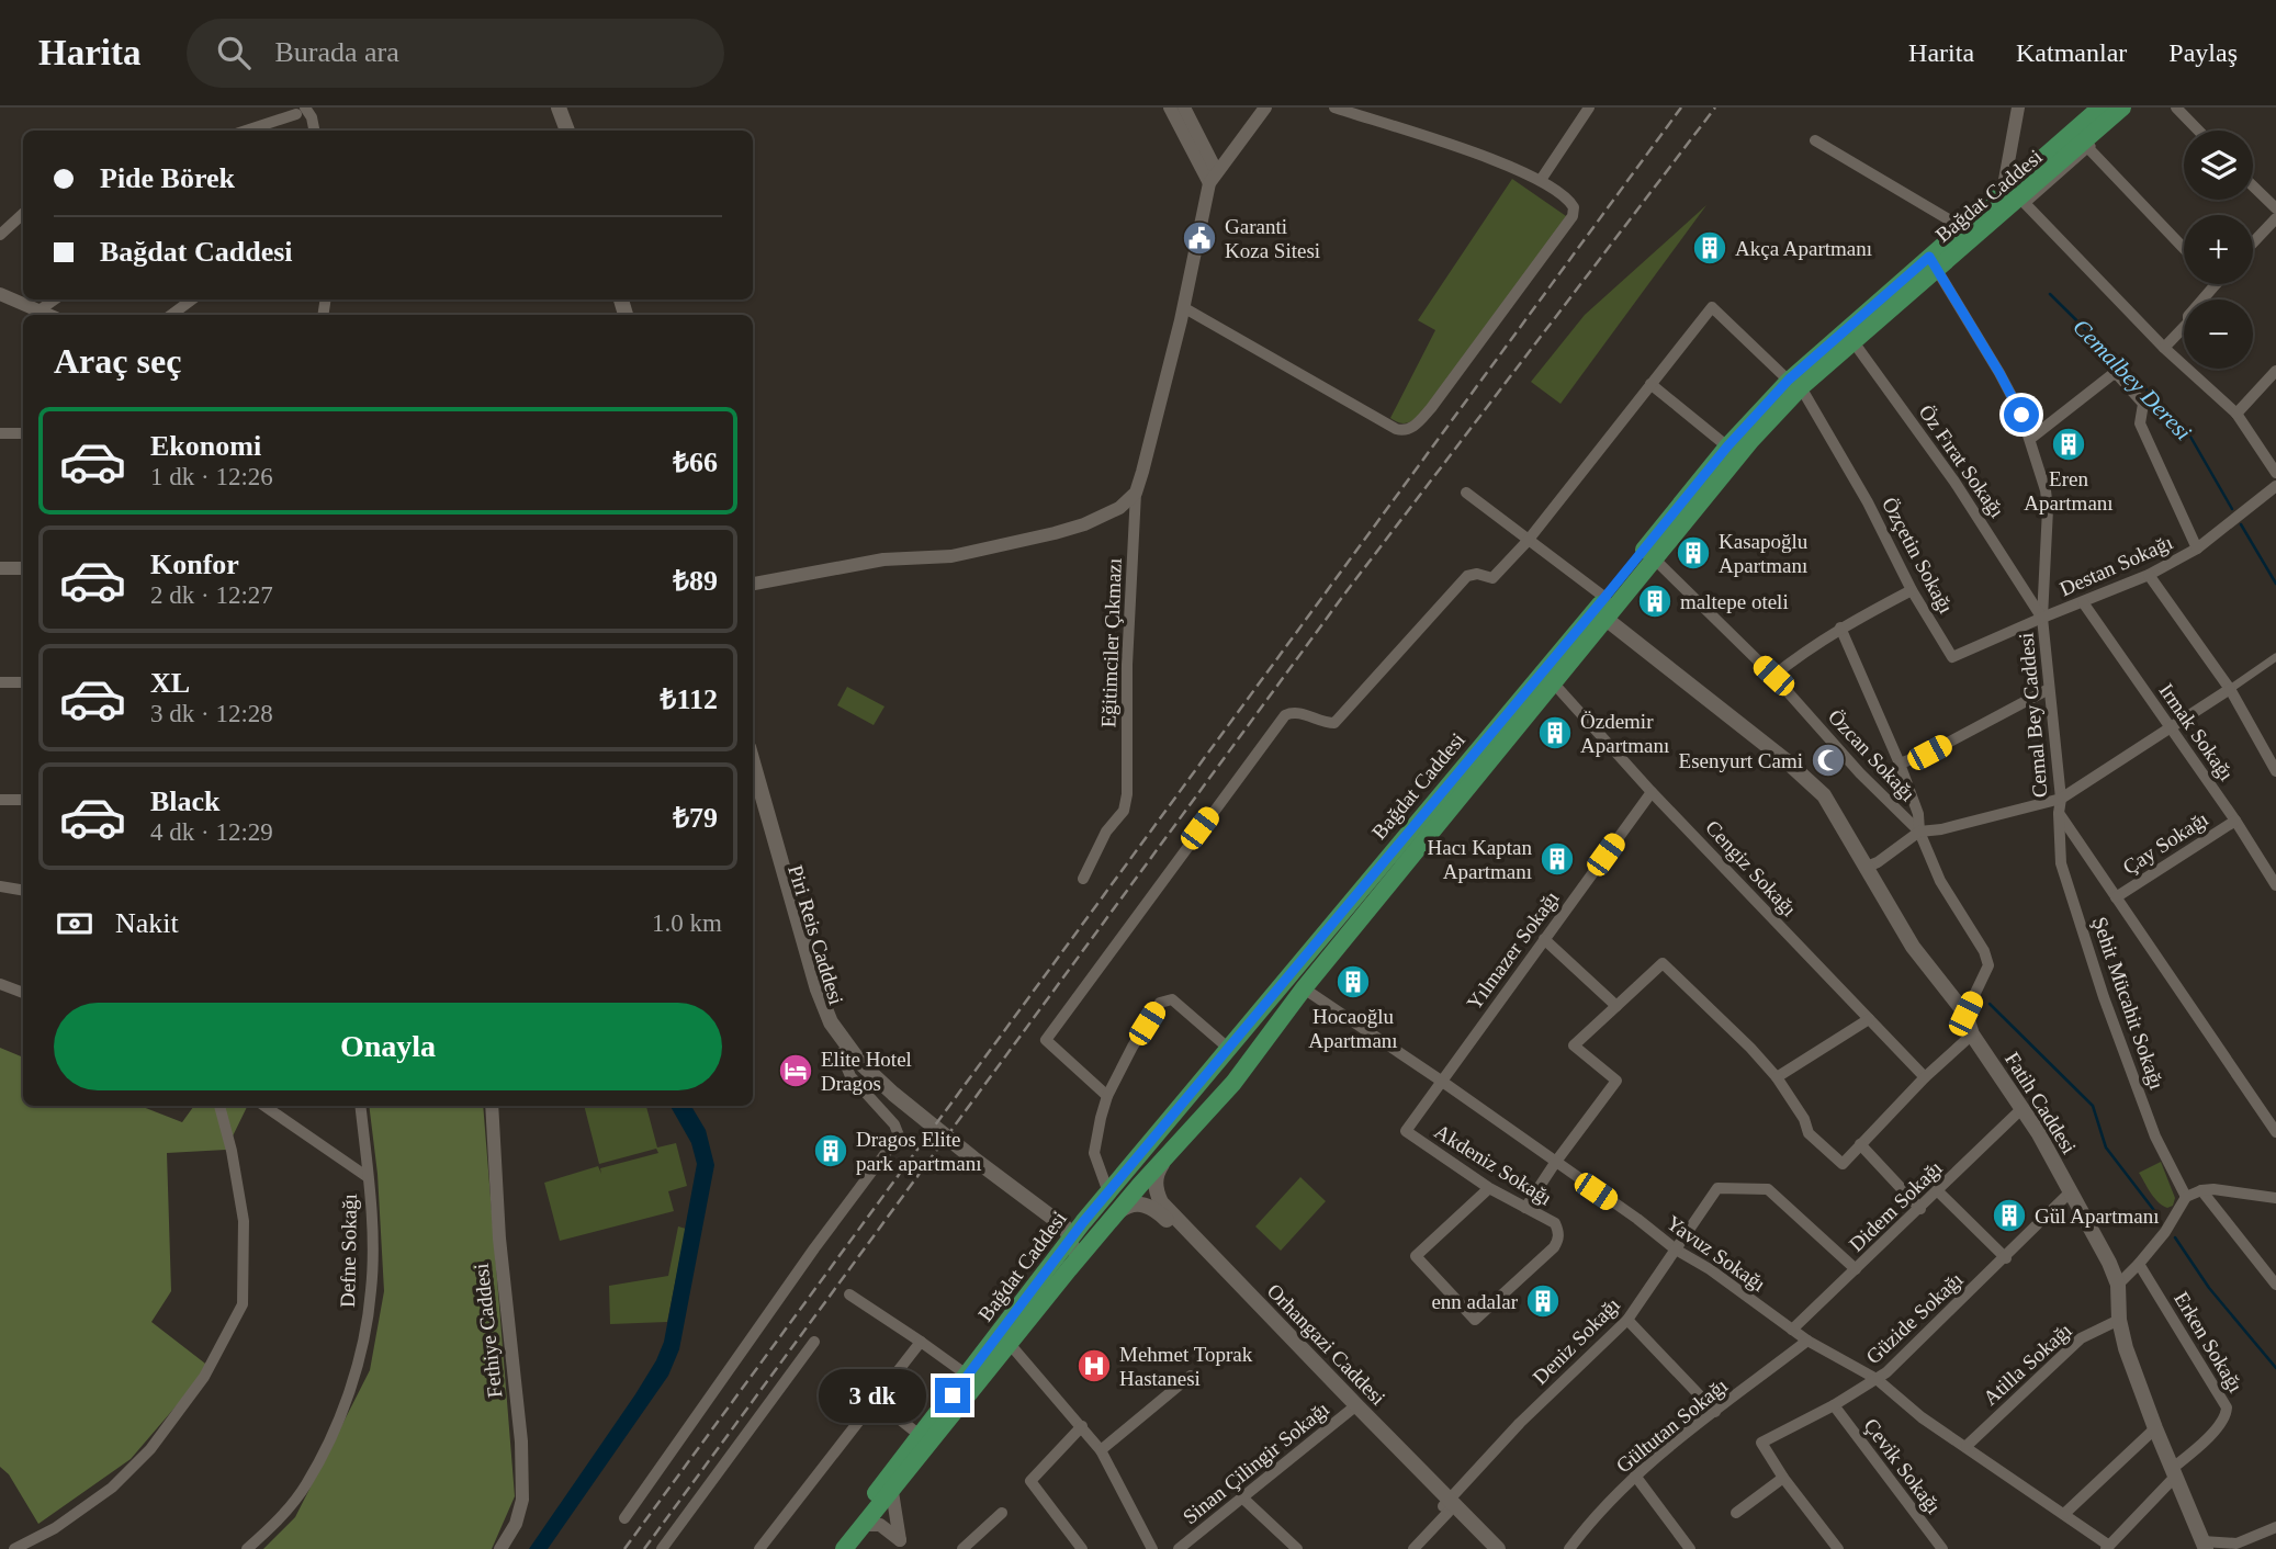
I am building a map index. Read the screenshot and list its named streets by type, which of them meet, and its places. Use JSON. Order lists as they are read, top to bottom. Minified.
{"streets":{"main road":["Bağdat Caddesi","Piri Reis Caddesi","Fatih Caddesi","Orhangazi Caddesi"],"street":["Öz Fırat Sokağı","Özçetin Sokağı","Destan Sokağı","Eğitimciler Çıkmazı","Cemal Bey Caddesi","Irmak Sokağı","Özcan Sokağı","Çay Sokağı","Cengiz Sokağı","Yılmazer Sokağı","Şehit Mücahit Sokağı","Akdeniz Sokağı","Didem Sokağı","Defne Sokağı","Yavuz Sokağı","Güzide Sokağı","Fethiye Caddesi","Deniz Sokağı","Erken Sokağı","Atilla Sokağı","Gültutan Sokağı","Sinan Çilingir Sokağı","Çevik Sokağı"]},"crossings":[["Bağdat Caddesi","Öz Fırat Sokağı"],["Bağdat Caddesi","Özçetin Sokağı"],["Bağdat Caddesi","Cemal Bey Caddesi"],["Bağdat Caddesi","Özcan Sokağı"],["Bağdat Caddesi","Cengiz Sokağı"],["Bağdat Caddesi","Piri Reis Caddesi"],["Bağdat Caddesi","Fatih Caddesi"],["Bağdat Caddesi","Yavuz Sokağı"],["Bağdat Caddesi","Orhangazi Caddesi"],["Öz Fırat Sokağı","Özçetin Sokağı"],["Öz Fırat Sokağı","Destan Sokağı"],["Öz Fırat Sokağı","Cemal Bey Caddesi"],["Özçetin Sokağı","Destan Sokağı"],["Özçetin Sokağı","Cemal Bey Caddesi"],["Destan Sokağı","Cemal Bey Caddesi"],["Destan Sokağı","Irmak Sokağı"],["Cemal Bey Caddesi","Çay Sokağı"],["Cemal Bey Caddesi","Şehit Mücahit Sokağı"],["Irmak Sokağı","Çay Sokağı"],["Özcan Sokağı","Fatih Caddesi"],["Cengiz Sokağı","Yılmazer Sokağı"],["Yılmazer Sokağı","Akdeniz Sokağı"],["Yılmazer Sokağı","Yavuz Sokağı"],["Fatih Caddesi","Didem Sokağı"],["Fatih Caddesi","Güzide Sokağı"],["Fatih Caddesi","Erken Sokağı"],["Fatih Caddesi","Atilla Sokağı"],["Didem Sokağı","Yavuz Sokağı"],["Didem Sokağı","Deniz Sokağı"],["Yavuz Sokağı","Güzide Sokağı"],["Yavuz Sokağı","Deniz Sokağı"],["Yavuz Sokağı","Atilla Sokağı"],["Yavuz Sokağı","Gültutan Sokağı"],["Güzide Sokağı","Çevik Sokağı"],["Deniz Sokağı","Orhangazi Caddesi"],["Orhangazi Caddesi","Sinan Çilingir Sokağı"]],"water":["Cemalbey Deresi"],"places":{"public building":["Garanti Koza Sitesi"],"building":["Akça Apartmanı","Eren Apartmanı","Kasapoğlu Apartmanı","maltepe oteli","Özdemir Apartmanı","Hacı Kaptan Apartmanı","Hocaoğlu Apartmanı","Dragos Elite park apartmanı","Gül Apartmanı","enn adalar"],"mosque":["Esenyurt Cami"],"hotel":["Elite Hotel Dragos"],"hospital":["Mehmet Toprak Hastanesi"]},"page":{"header":"Harita","search":"Burada ara","nav":["Harita","Katmanlar","Paylaş"],"map_buttons":["+","−"],"banner":["Pide Börek","Bağdat Caddesi"],"heading":"Araç seç","list":[{"name":"Ekonomi","note":"1 dk · 12:26","value":"₺66"},{"name":"Konfor","note":"2 dk · 12:27","value":"₺89"},{"name":"XL","note":"3 dk · 12:28","value":"₺112"},{"name":"Black","note":"4 dk · 12:29","value":"₺79"}],"pay":["Nakit","1.0 km"],"buttons":"Onayla","bubble":"3 dk"}}
